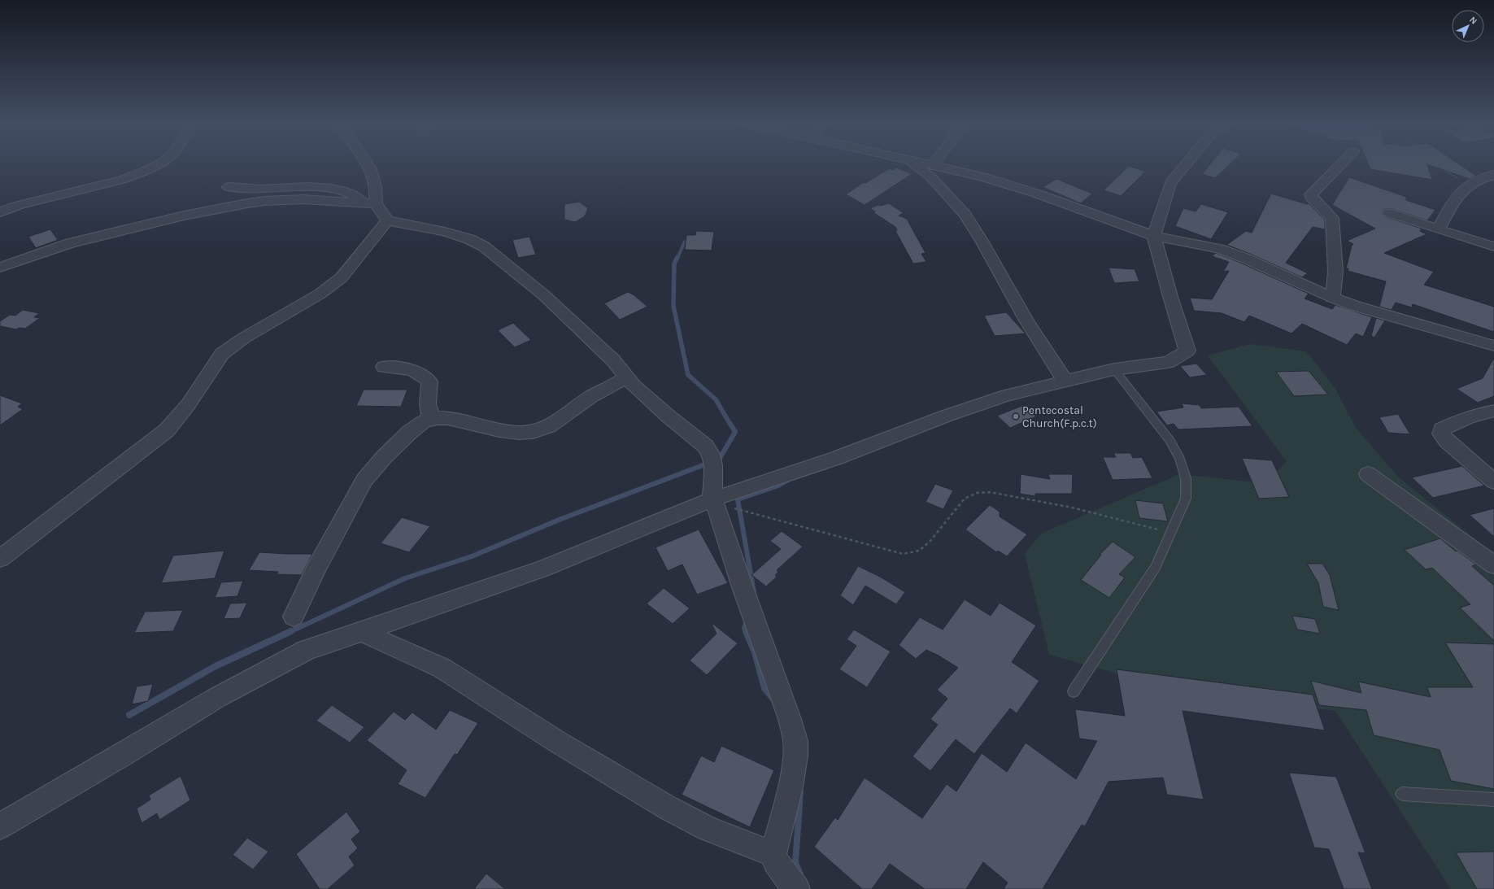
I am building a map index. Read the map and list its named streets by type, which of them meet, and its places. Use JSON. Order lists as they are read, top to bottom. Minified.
{"places":["Pentecostal Church(F.p.c.t)"],"north":"top right"}
